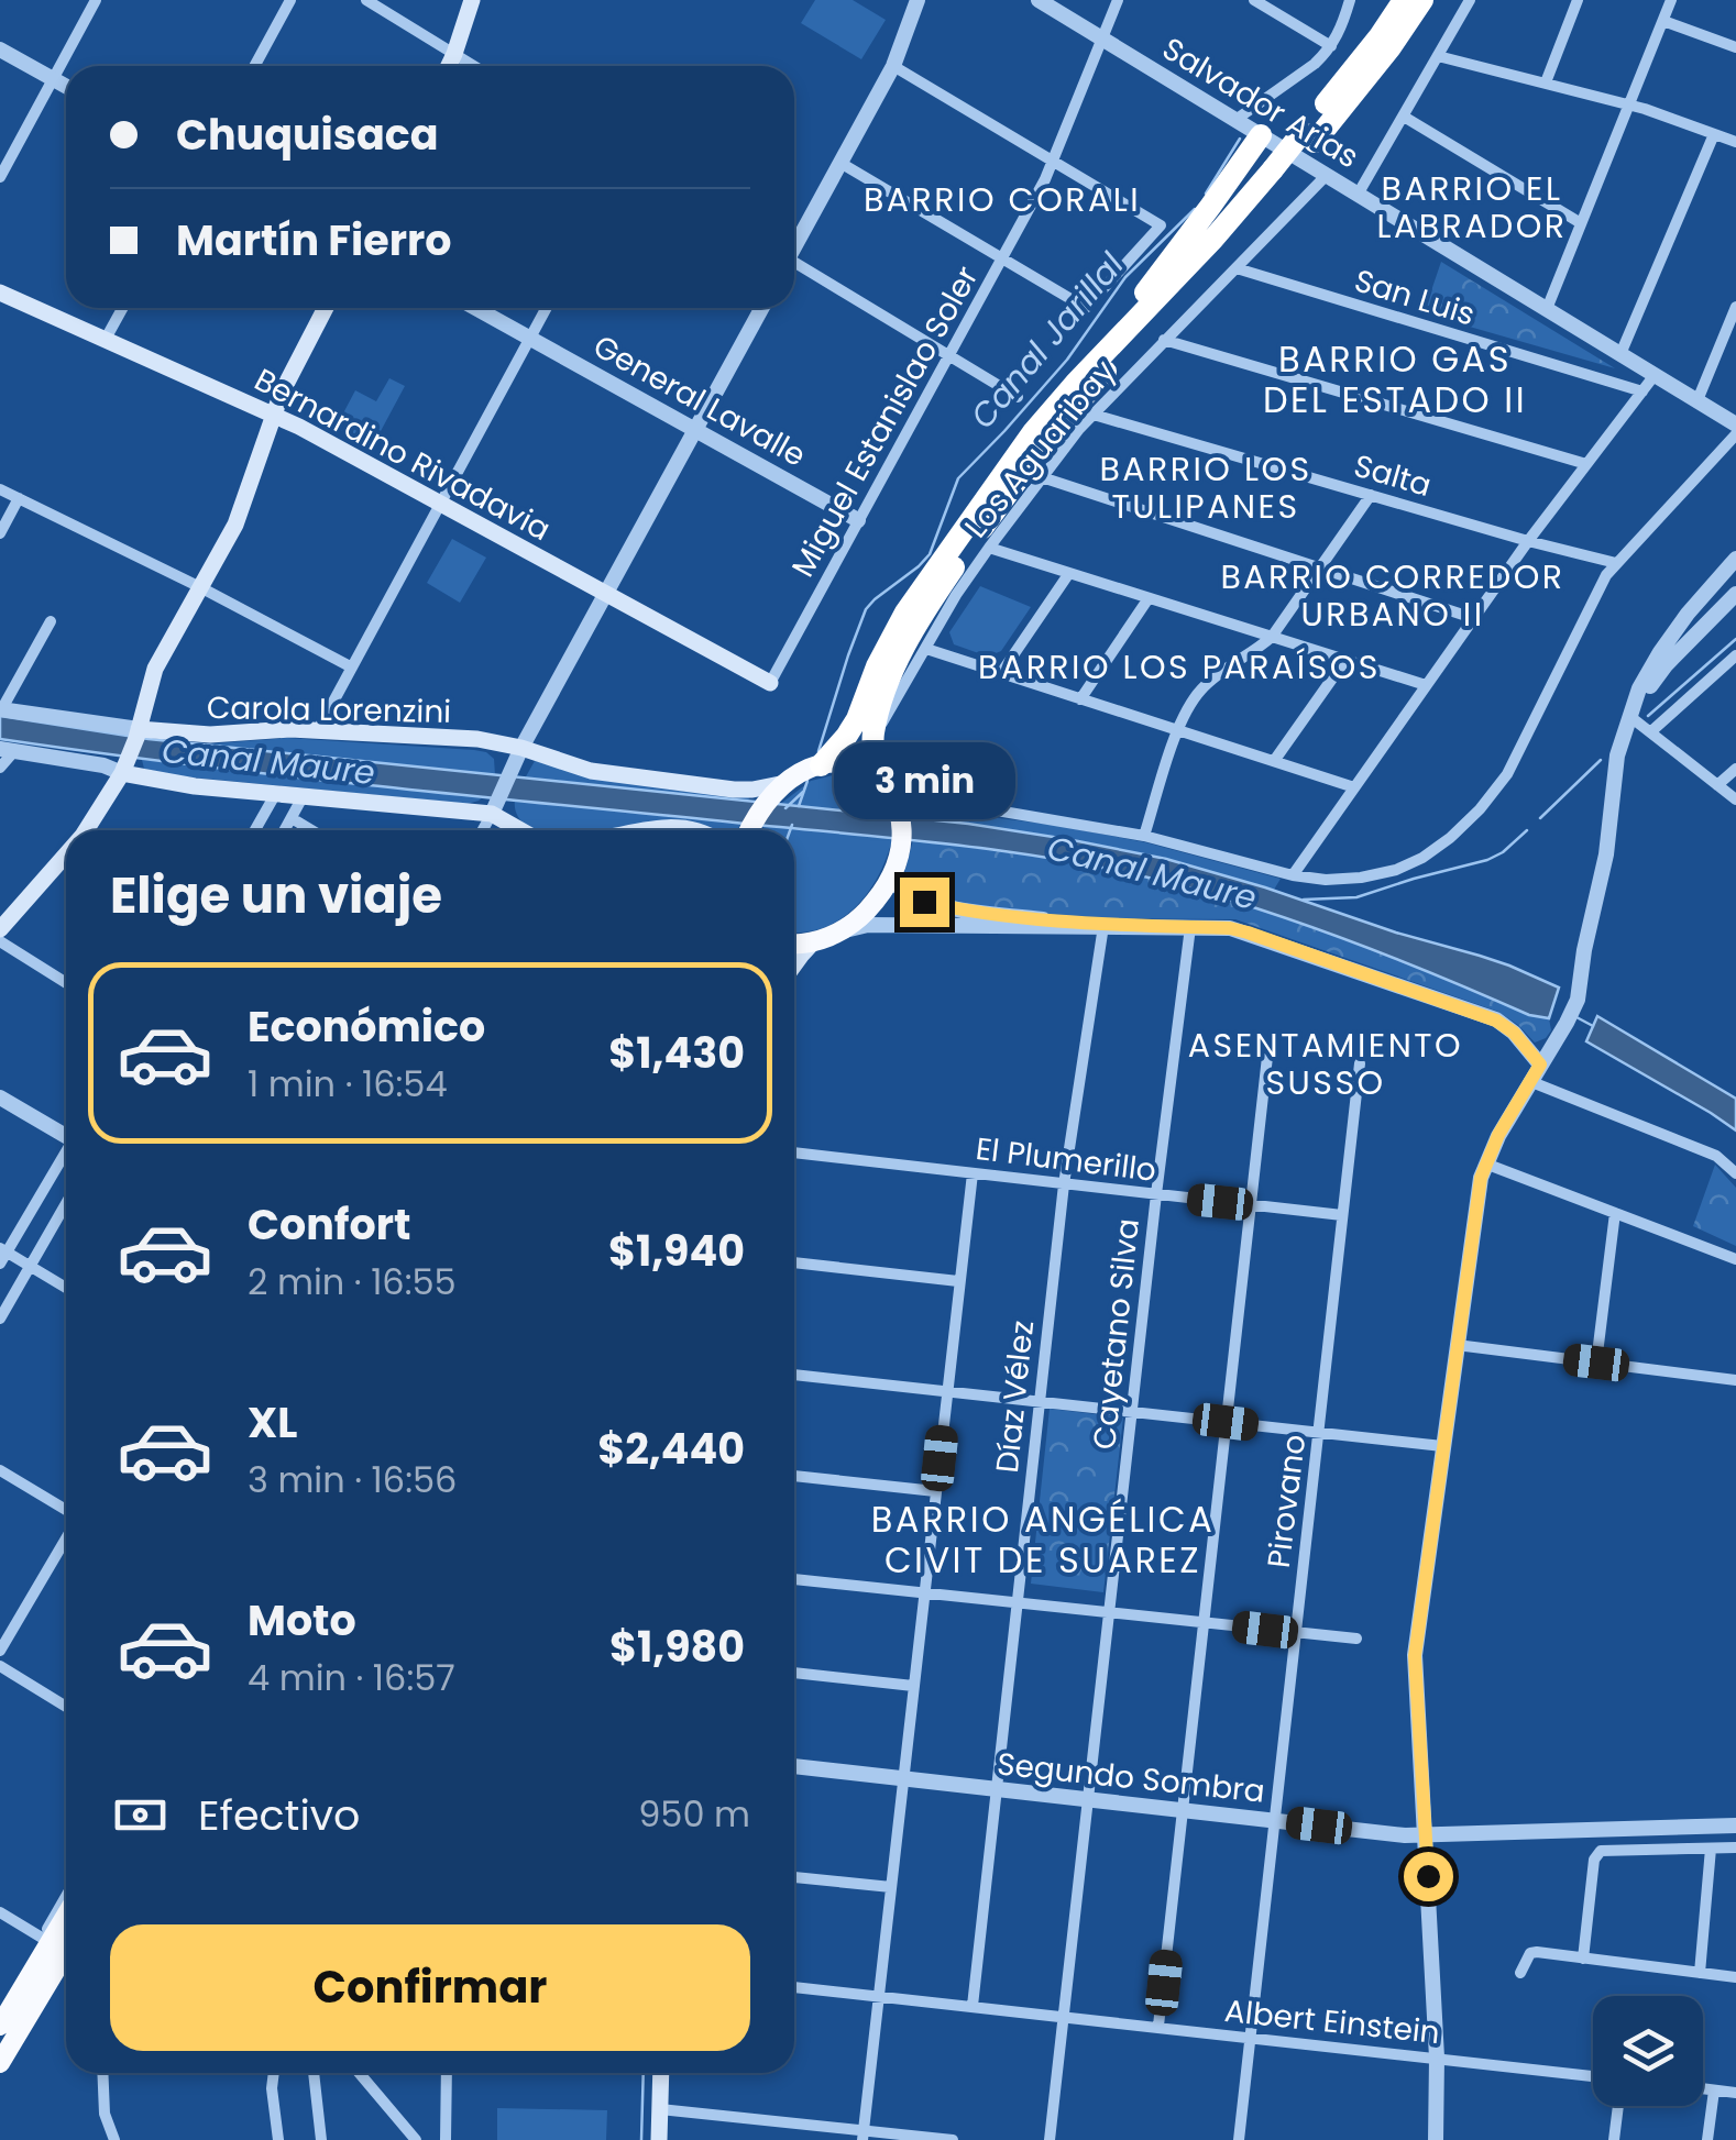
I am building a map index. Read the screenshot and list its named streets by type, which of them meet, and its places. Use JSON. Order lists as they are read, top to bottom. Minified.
{"streets":{"main road":["Bernardino Rivadavia","Carola Lorenzini"],"street":["Salvador Arias","San Luis","General Lavalle","Miguel Estanislao Soler","Los Aguaribay","Salta","El Plumerillo","Cayetano Silva","Díaz Vélez","Pirovano","Segundo Sombra","Albert Einstein"]},"crossings":[["Salvador Arias","Miguel Estanislao Soler"],["Salvador Arias","Los Aguaribay"],["San Luis","Los Aguaribay"],["General Lavalle","Miguel Estanislao Soler"],["Miguel Estanislao Soler","Bernardino Rivadavia"],["Los Aguaribay","Salta"],["El Plumerillo","Cayetano Silva"],["El Plumerillo","Díaz Vélez"],["El Plumerillo","Pirovano"],["Cayetano Silva","Segundo Sombra"],["Cayetano Silva","Albert Einstein"],["Díaz Vélez","Segundo Sombra"],["Díaz Vélez","Albert Einstein"],["Pirovano","Segundo Sombra"],["Pirovano","Albert Einstein"]],"districts":["BARRIO EL LABRADOR","BARRIO CORALI","BARRIO GAS DEL ESTADO II","BARRIO LOS TULIPANES","BARRIO CORREDOR URBANO II","BARRIO LOS PARAÍSOS","ASENTAMIENTO SUSSO","BARRIO ANGÉLICA CIVIT DE SUAREZ"],"water":["Canal Jarillal","Canal Maure"],"page":{"banner":["Chuquisaca","Martín Fierro"],"bubble":"3 min","heading":"Elige un viaje","list":[{"name":"Económico","note":"1 min · 16:54","value":"$1,430"},{"name":"Confort","note":"2 min · 16:55","value":"$1,940"},{"name":"XL","note":"3 min · 16:56","value":"$2,440"},{"name":"Moto","note":"4 min · 16:57","value":"$1,980"}],"pay":["Efectivo","950 m"],"buttons":"Confirmar"}}
